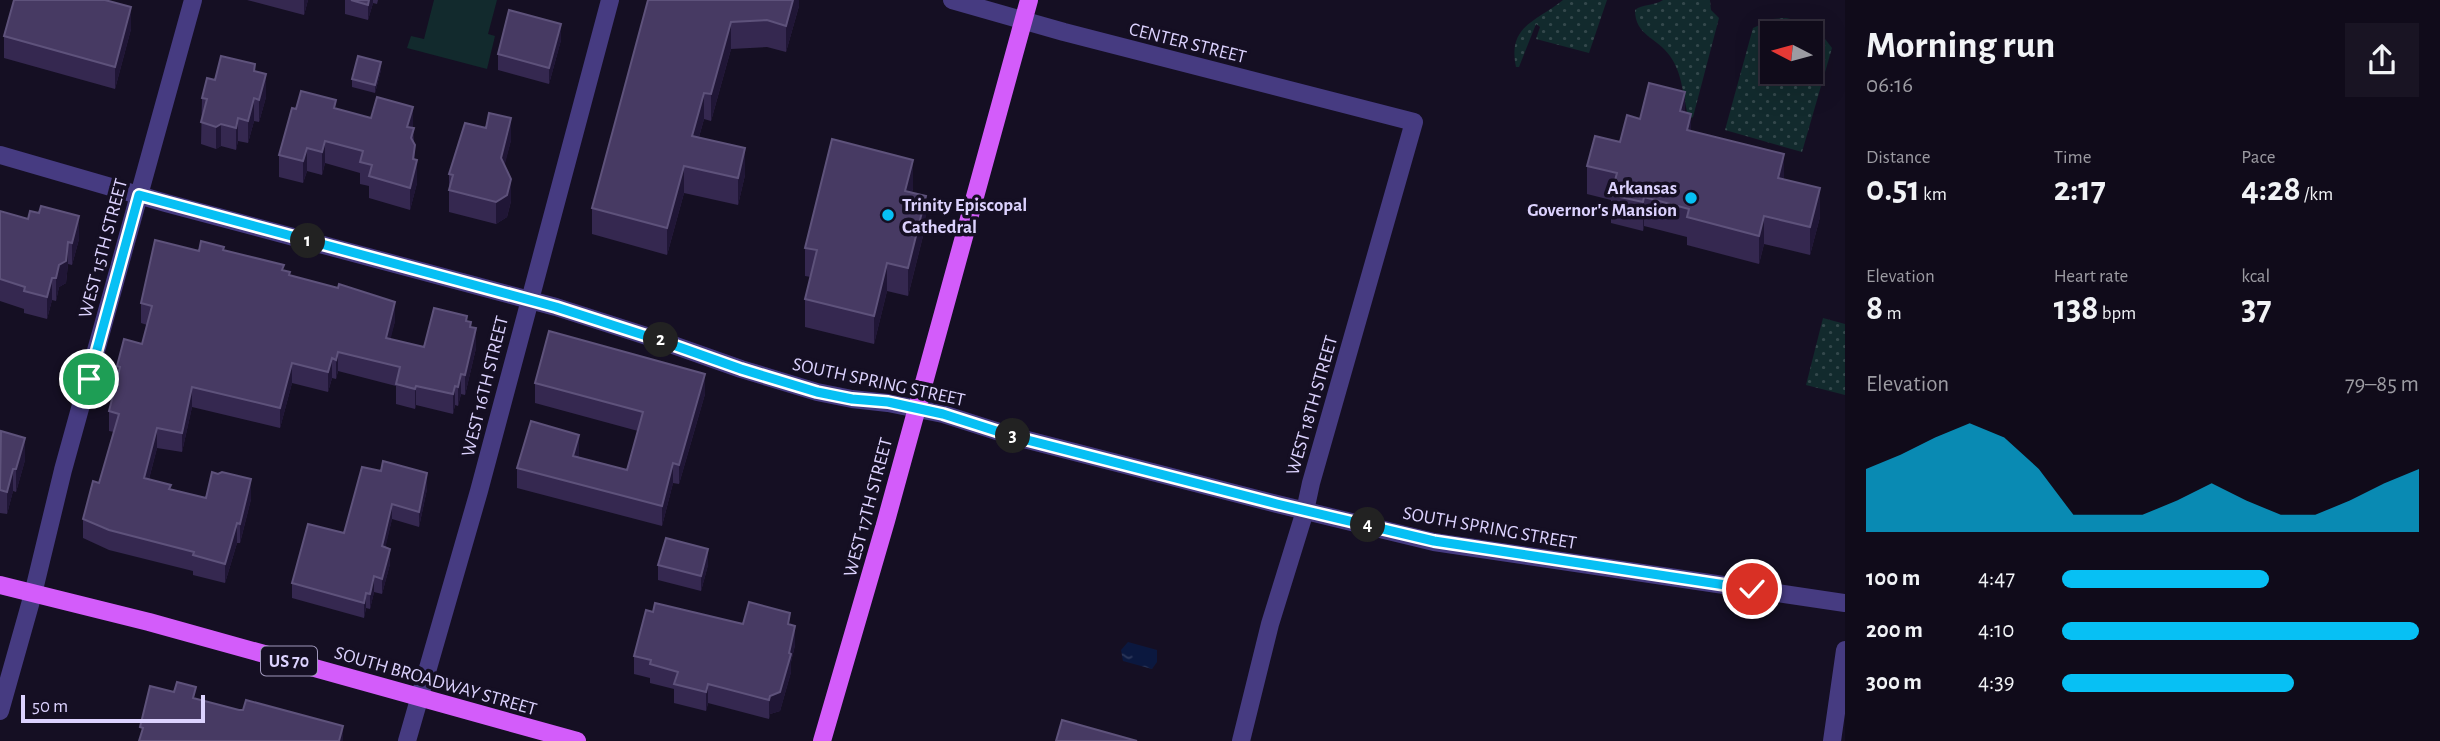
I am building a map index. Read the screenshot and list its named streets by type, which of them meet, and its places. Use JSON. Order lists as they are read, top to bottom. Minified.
{"streets":{"main road":["WEST 17TH STREET","US 70","SOUTH BROADWAY STREET"],"street":["CENTER STREET","WEST 15TH STREET","SOUTH SPRING STREET","WEST 16TH STREET","WEST 18TH STREET"]},"crossings":[["CENTER STREET","WEST 18TH STREET"],["CENTER STREET","WEST 17TH STREET"],["WEST 15TH STREET","SOUTH SPRING STREET"],["WEST 15TH STREET","SOUTH BROADWAY STREET"],["SOUTH SPRING STREET","WEST 16TH STREET"],["SOUTH SPRING STREET","WEST 18TH STREET"],["SOUTH SPRING STREET","WEST 17TH STREET"],["WEST 16TH STREET","SOUTH BROADWAY STREET"]],"places":["Arkansas Governor's Mansion","Trinity Episcopal Cathedral"],"scale_bar":"50 m","north":"left","page":{"heading":["Morning run","06:16"],"stats":[["Distance","0.51 km"],["Time","2:17"],["Pace","4:28 /km"],["Elevation","8 m"],["Heart rate","138 bpm"],["kcal","37"]],"pins":["1","2","3","4"],"chart":["Elevation","79–85 m"],"list":[{"name":"100 m","note":"4:47"},{"name":"200 m","note":"4:10"},{"name":"300 m","note":"4:39"}],"scale":"50 m"}}
